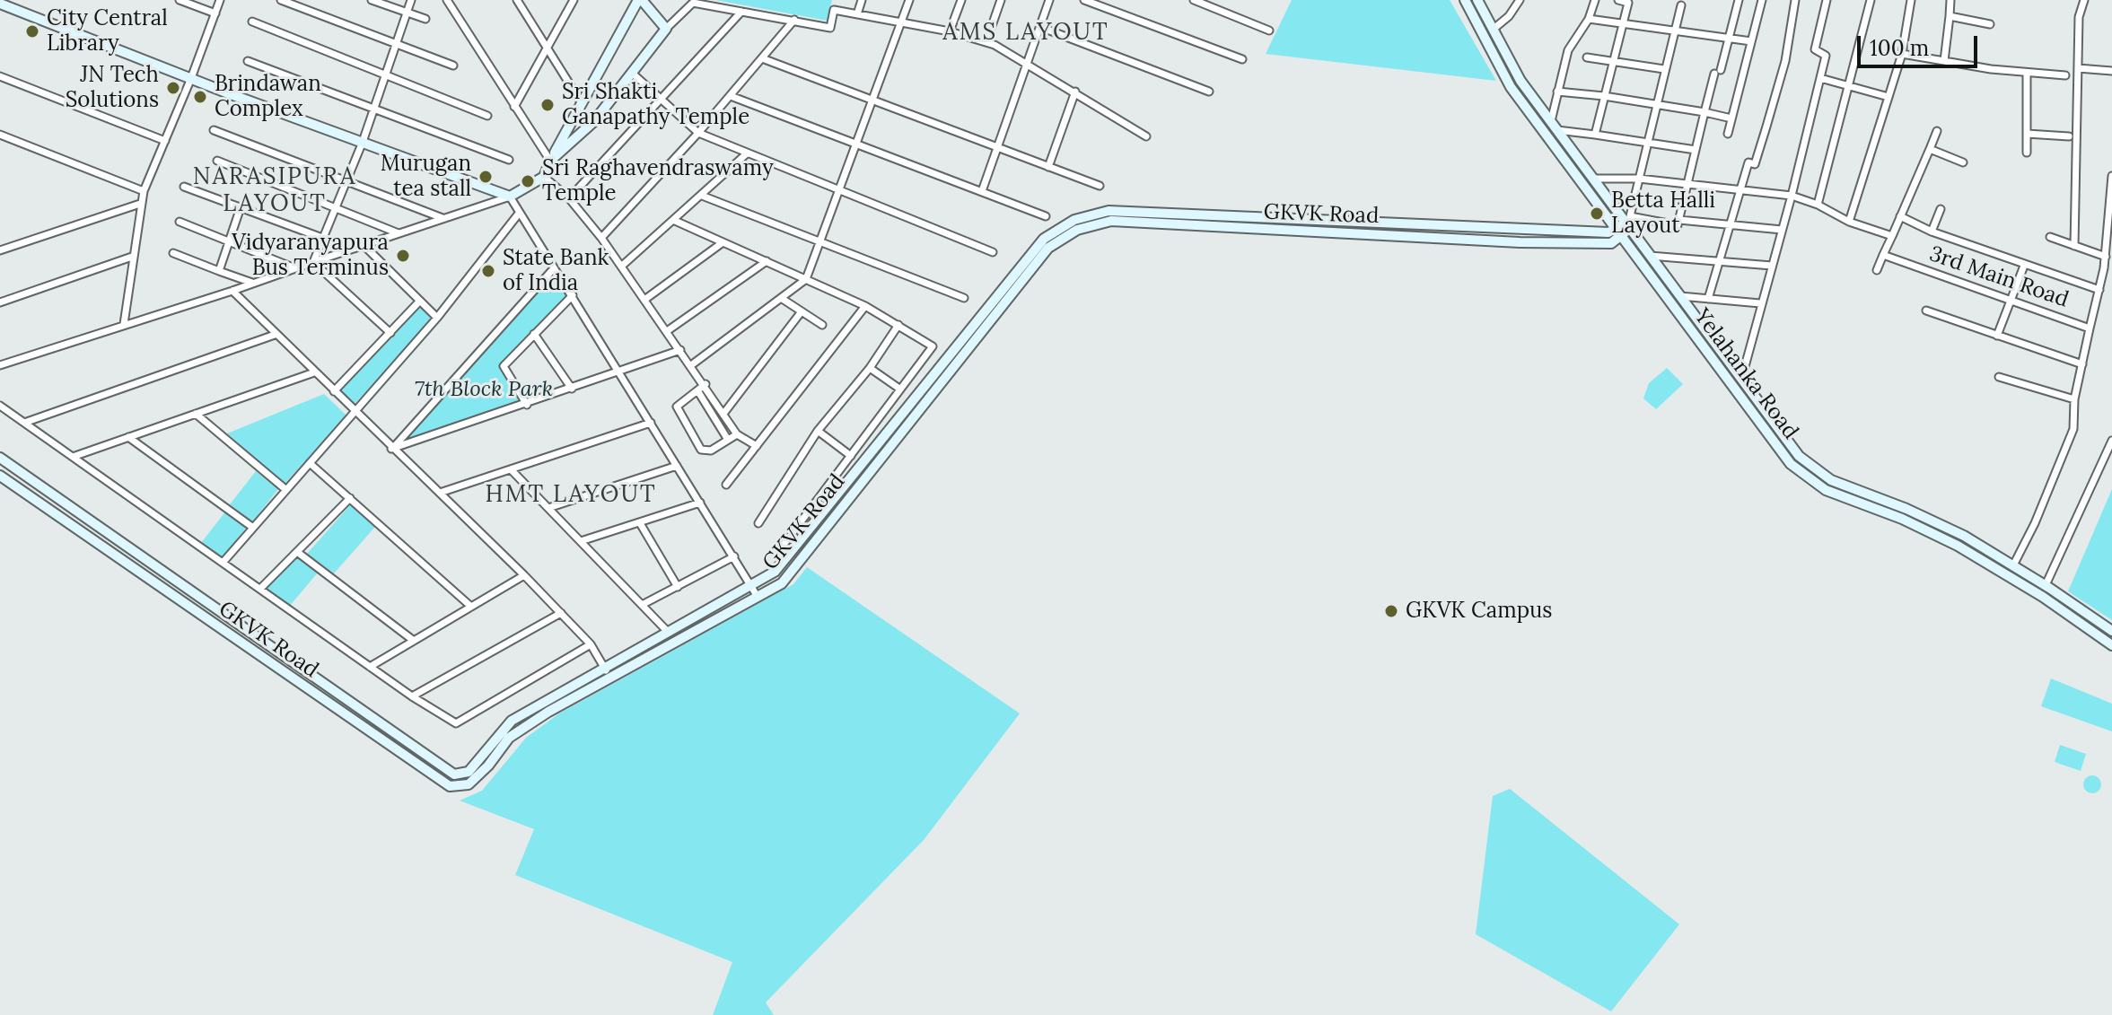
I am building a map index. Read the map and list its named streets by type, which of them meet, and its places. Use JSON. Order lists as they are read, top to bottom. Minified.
{"streets":{"main road":["GKVK Road","Yelahanka Road"],"street":["3rd Main Road"]},"crossings":[["GKVK Road","Yelahanka Road"],["3rd Main Road","Yelahanka Road"]],"districts":["AMS LAYOUT","NARASIPURA LAYOUT","HMT LAYOUT"],"parks":["7th Block Park"],"places":["City Central Library","JN Tech Solutions","Brindawan Complex","Sri Shakti Ganapathy Temple","Murugan tea stall","Sri Raghavendraswamy Temple","Betta Halli Layout","Vidyaranyapura Bus Terminus","State Bank of India","GKVK Campus"],"scale_bar":"100 m"}
